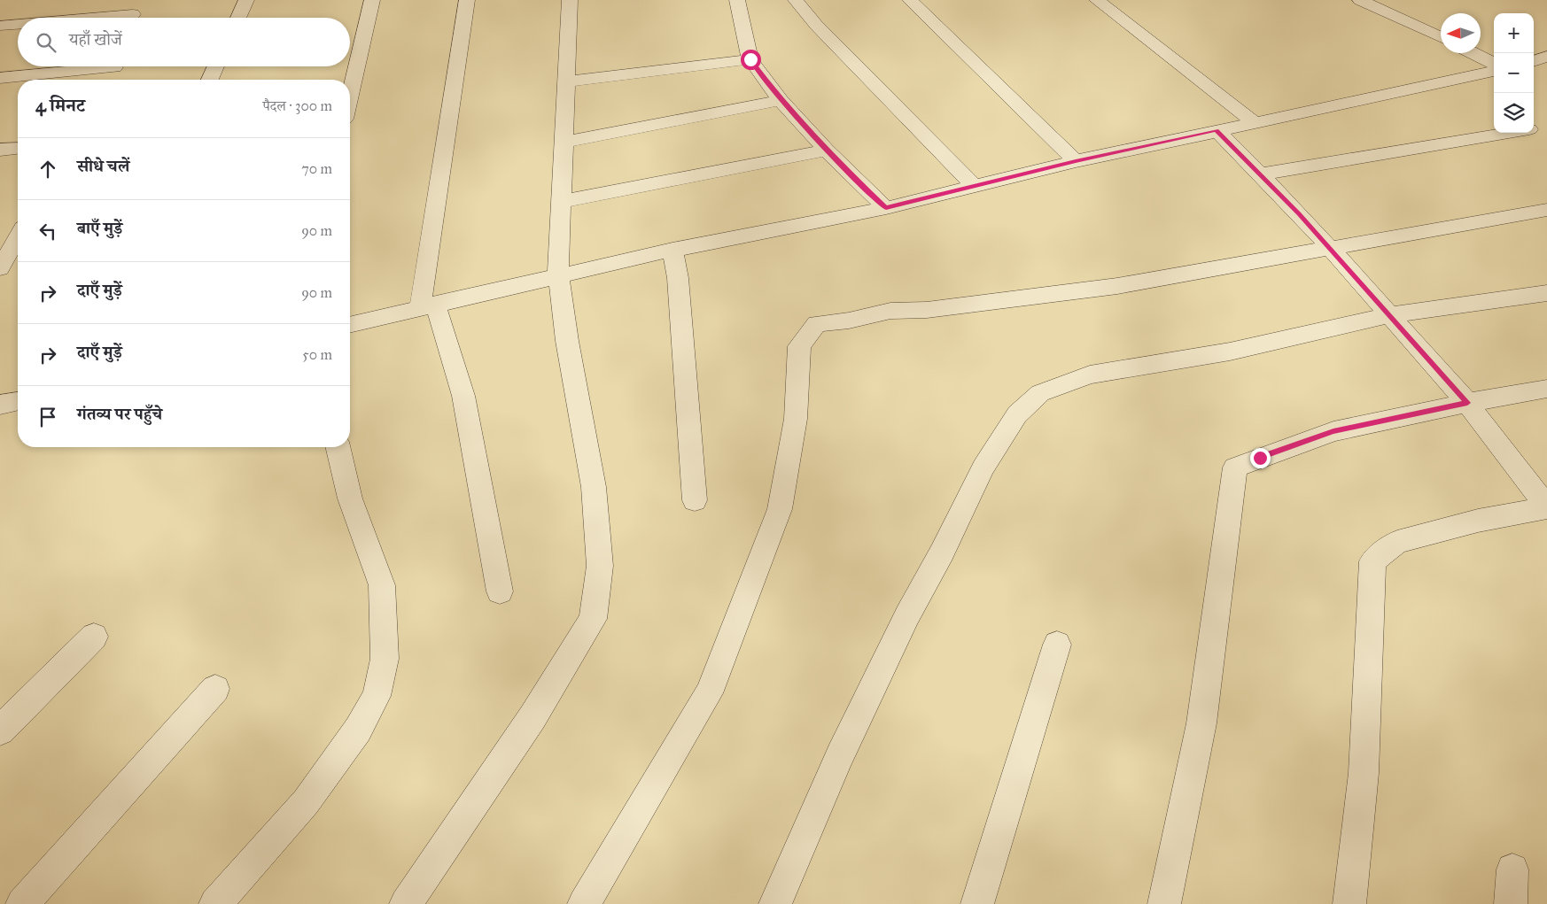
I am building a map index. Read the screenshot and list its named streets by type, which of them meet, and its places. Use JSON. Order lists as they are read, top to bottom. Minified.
{"north":"left","page":{"map_buttons":["+","−"],"search":"यहाँ खोजें","heading":["4 मिनट","पैदल · 300 m"],"list":[["सीधे चलें","70 m"],["बाएँ मुड़ें","90 m"],["दाएँ मुड़ें","90 m"],["दाएँ मुड़ें","50 m"],"गंतव्य पर पहुँचे"]}}
